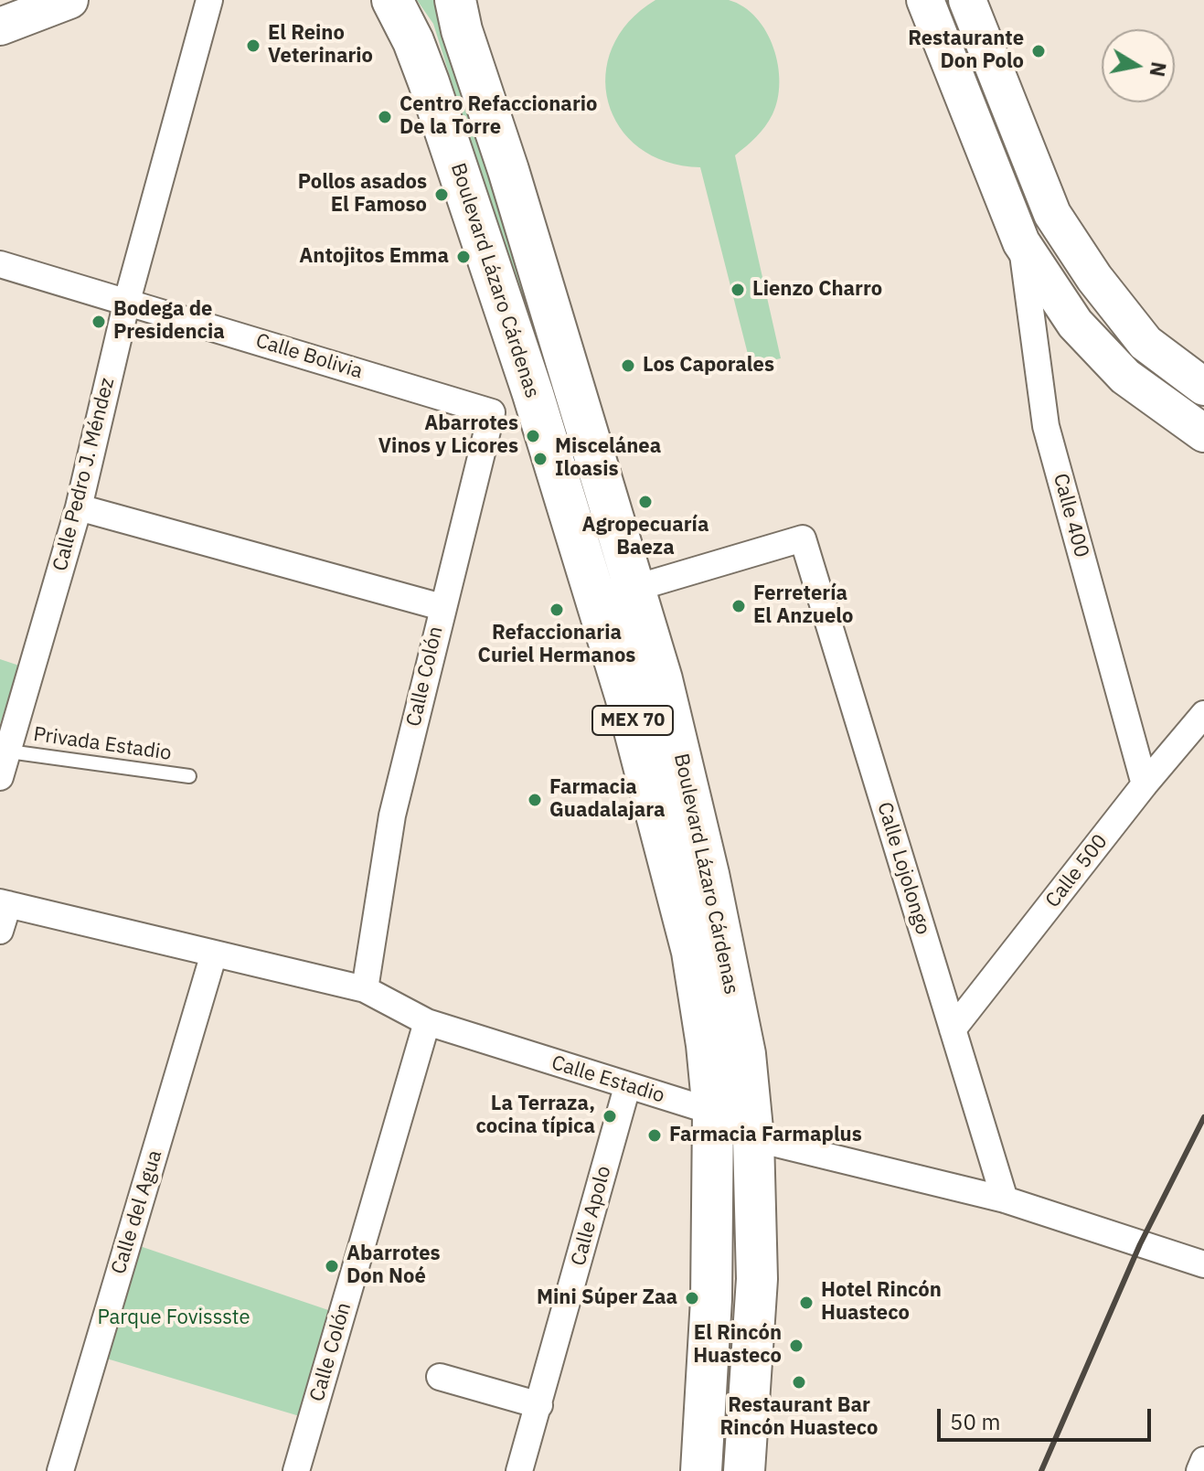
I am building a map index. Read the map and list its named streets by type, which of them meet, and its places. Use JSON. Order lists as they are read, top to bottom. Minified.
{"streets":{"main road":["Boulevard Lázaro Cárdenas","MEX 70"],"street":["Calle Bolivia","Calle Pedro J. Méndez","Calle 400","Calle Colón","Calle Lojolongo","Calle 500","Calle Estadio","Calle del Agua","Calle Apolo"],"lane":["Privada Estadio"]},"crossings":[["Boulevard Lázaro Cárdenas","Calle Lojolongo"],["Boulevard Lázaro Cárdenas","Calle Estadio"],["Calle Bolivia","Calle Pedro J. Méndez"],["Calle Bolivia","Calle Colón"],["Calle Pedro J. Méndez","Privada Estadio"],["Calle 400","Calle 500"],["Calle Colón","Calle Estadio"],["Calle Lojolongo","Calle 500"],["Calle Lojolongo","Calle Estadio"],["Calle Estadio","Calle del Agua"],["Calle Estadio","Calle Apolo"]],"parks":["Parque Fovissste"],"places":["El Reino Veterinario","Restaurante Don Polo","Centro Refaccionario De la Torre","Pollos asados El Famoso","Antojitos Emma","Lienzo Charro","Bodega de Presidencia","Los Caporales","Abarrotes Vinos y Licores","Miscelánea Iloasis","Agropecuaría Baeza","Ferretería El Anzuelo","Refaccionaria Curiel Hermanos","Farmacia Guadalajara","La Terraza, cocina típica","Farmacia Farmaplus","Abarrotes Don Noé","Mini Súper Zaa","Hotel Rincón Huasteco","El Rincón Huasteco","Restaurant Bar Rincón Huasteco"],"scale_bar":"50 m","north":"right"}
